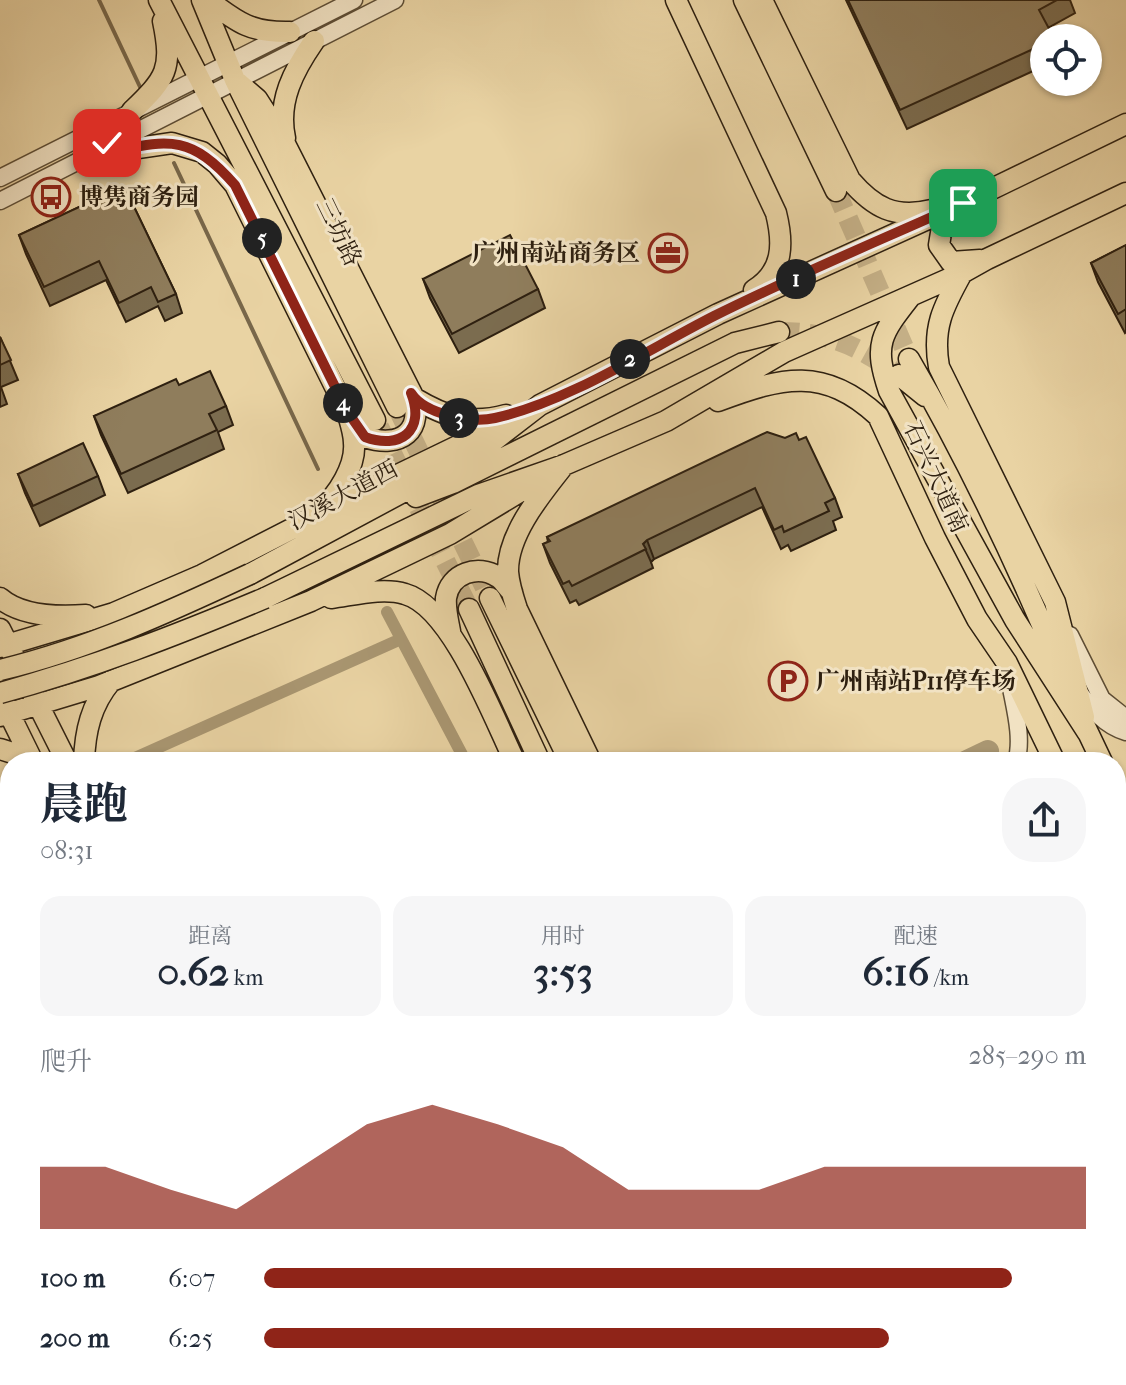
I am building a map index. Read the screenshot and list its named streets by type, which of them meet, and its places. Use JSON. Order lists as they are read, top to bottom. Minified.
{"streets":{"main road":["三坊路","石兴大道南","汉溪大道西"]},"places":{"bus stop":["博隽商务园"],"office":["广州南站商务区"],"parking":["广州南站P11停车场"]},"page":{"pins":["5","1","2","4","3"],"heading":["晨跑","08:31"],"stats":[["距离","0.62 km"],["用时","3:53"],["配速","6:16 /km"]],"chart":["爬升","285–290 m"],"list":[{"name":"100 m","note":"6:07"},{"name":"200 m","note":"6:25"}]}}
